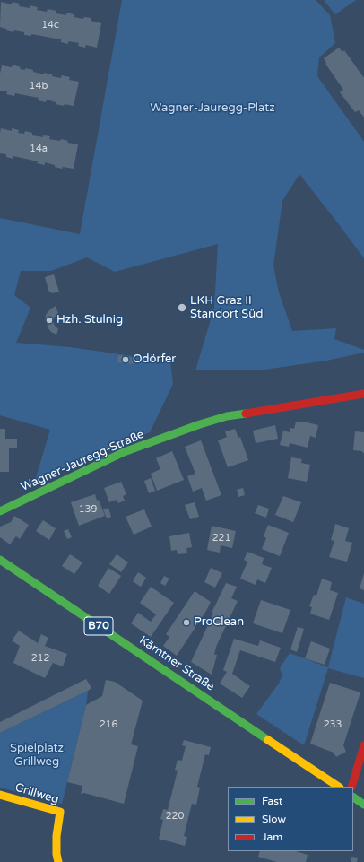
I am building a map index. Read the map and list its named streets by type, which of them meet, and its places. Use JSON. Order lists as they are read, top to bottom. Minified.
{"streets":{"main road":["Wagner-Jauregg-Straße","B70","Kärntner Straße","Grillweg"]},"parks":["Wagner-Jauregg-Platz","Spielplatz Grillweg"],"places":["LKH Graz II Standort Süd","Hzh. Stulnig","Odörfer","ProClean"],"house_numbers":["14c","14b","14a","139","221","212","216","233","220"],"legend":["Fast","Slow","Jam"]}
